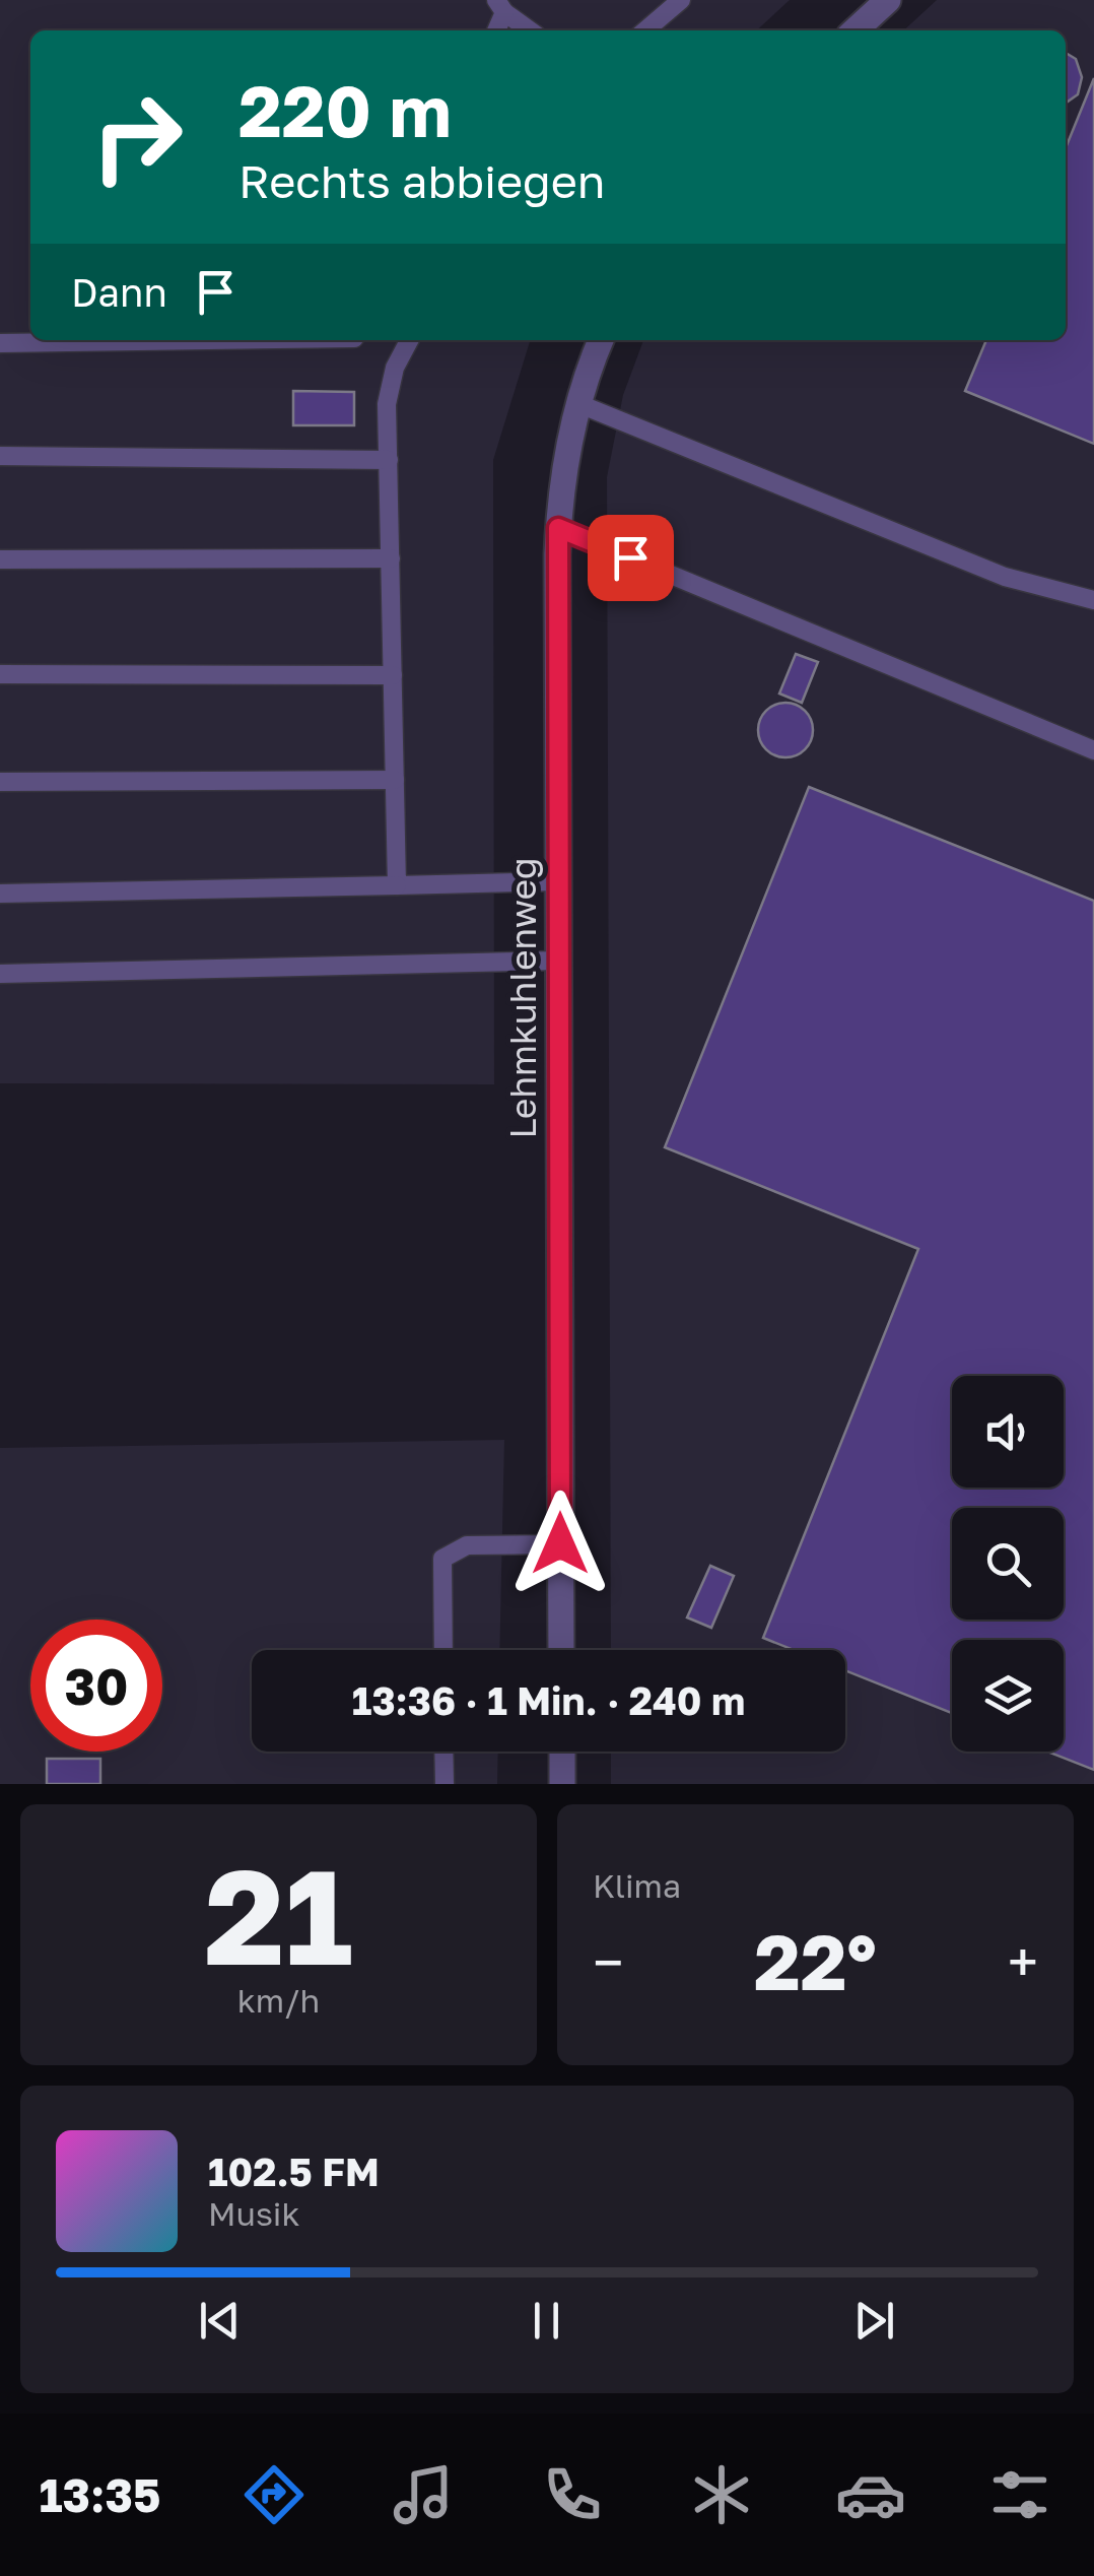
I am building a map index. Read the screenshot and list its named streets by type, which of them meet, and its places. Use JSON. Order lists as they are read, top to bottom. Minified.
{"streets":{"street":["Lehmkuhlenweg"]},"page":{"turn":["220 m","Rechts abbiegen"],"then":"Dann","limit":"30","trip":"13:36 · 1 Min. · 240 m","tile":[["21","km/h"],"Klima"],"heat":["−","22°","+"],"song":["102.5 FM","Musik"],"tabs":"13:35"}}
